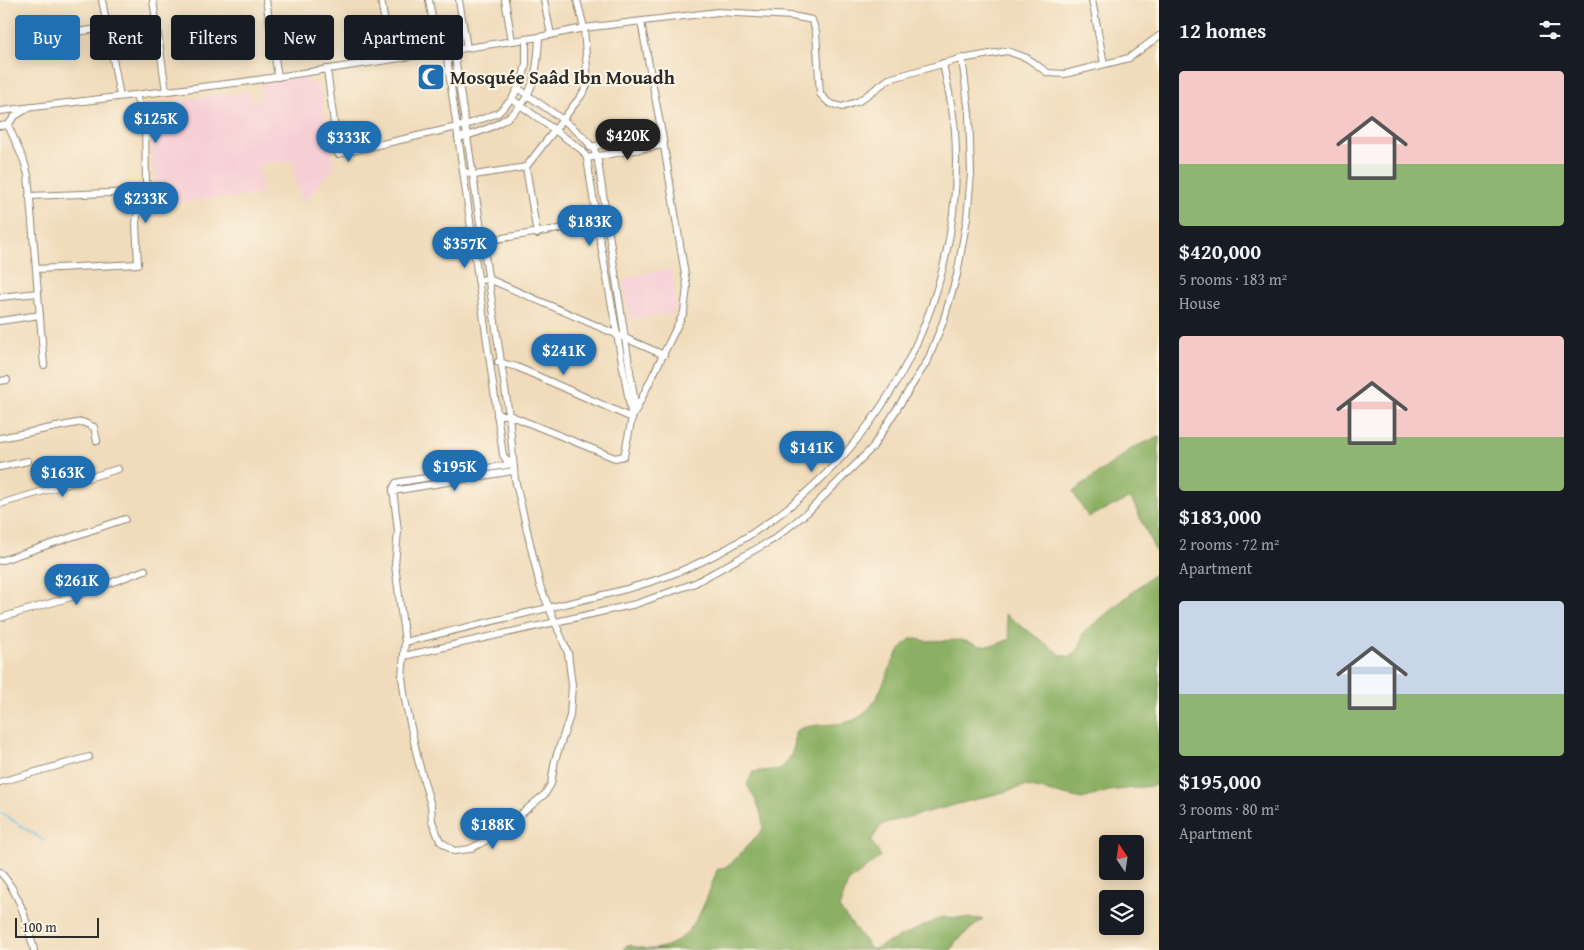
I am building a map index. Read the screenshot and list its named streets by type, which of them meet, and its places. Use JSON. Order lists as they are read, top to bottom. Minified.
{"places":{"mosque":["Mosquée Saâd Ibn Mouadh"]},"scale_bar":"100 m","north":"top","page":{"heading":"12 homes","chip":["Buy","Rent","Filters","New","Apartment"],"list":[{"name":"$420,000","note":"5 rooms · 183 m² · House"},{"name":"$183,000","note":"2 rooms · 72 m² · Apartment"},{"name":"$195,000","note":"3 rooms · 80 m² · Apartment"}],"price":["$125K","$420K","$333K","$233K","$183K","$357K","$241K","$141K","$195K","$163K","$261K","$188K"],"scale":"100 m"}}
